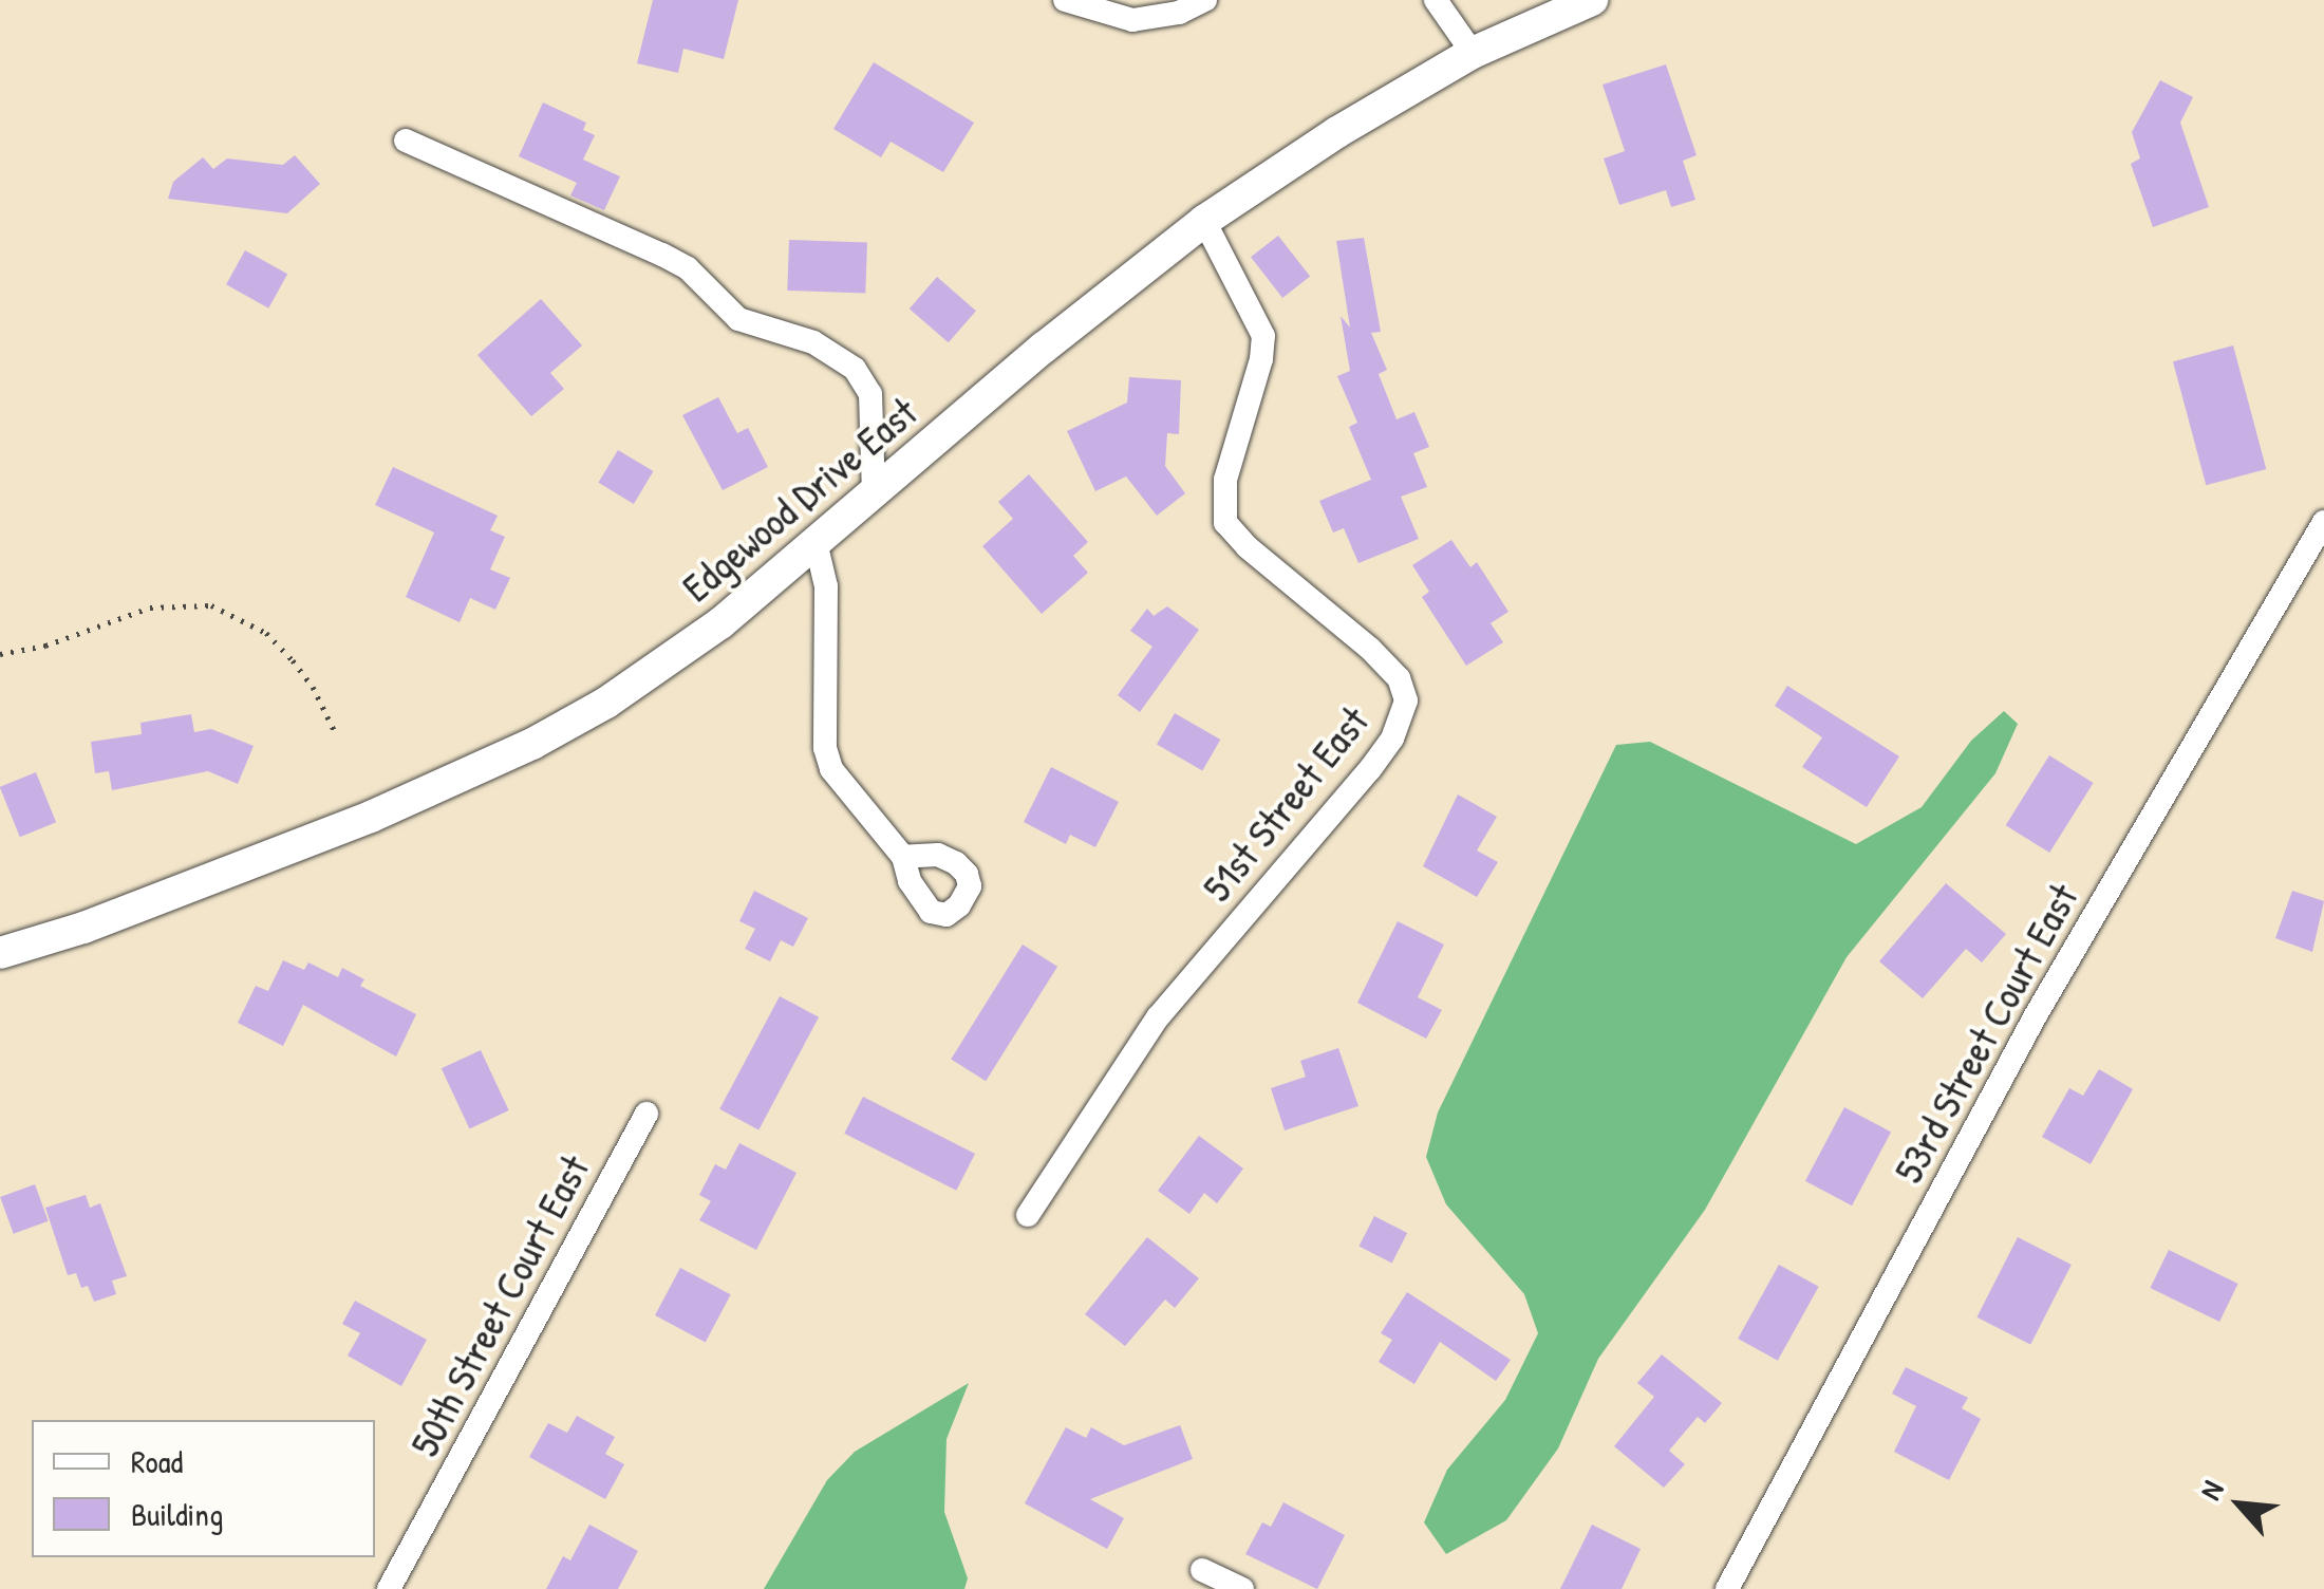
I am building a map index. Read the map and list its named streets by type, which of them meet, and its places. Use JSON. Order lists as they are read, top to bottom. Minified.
{"streets":{"street":["Edgewood Drive East","51st Street East","53rd Street Court East","50th Street Court East"]},"crossings":[["Edgewood Drive East","51st Street East"]],"legend":["Road","Building"],"north":"top left"}
